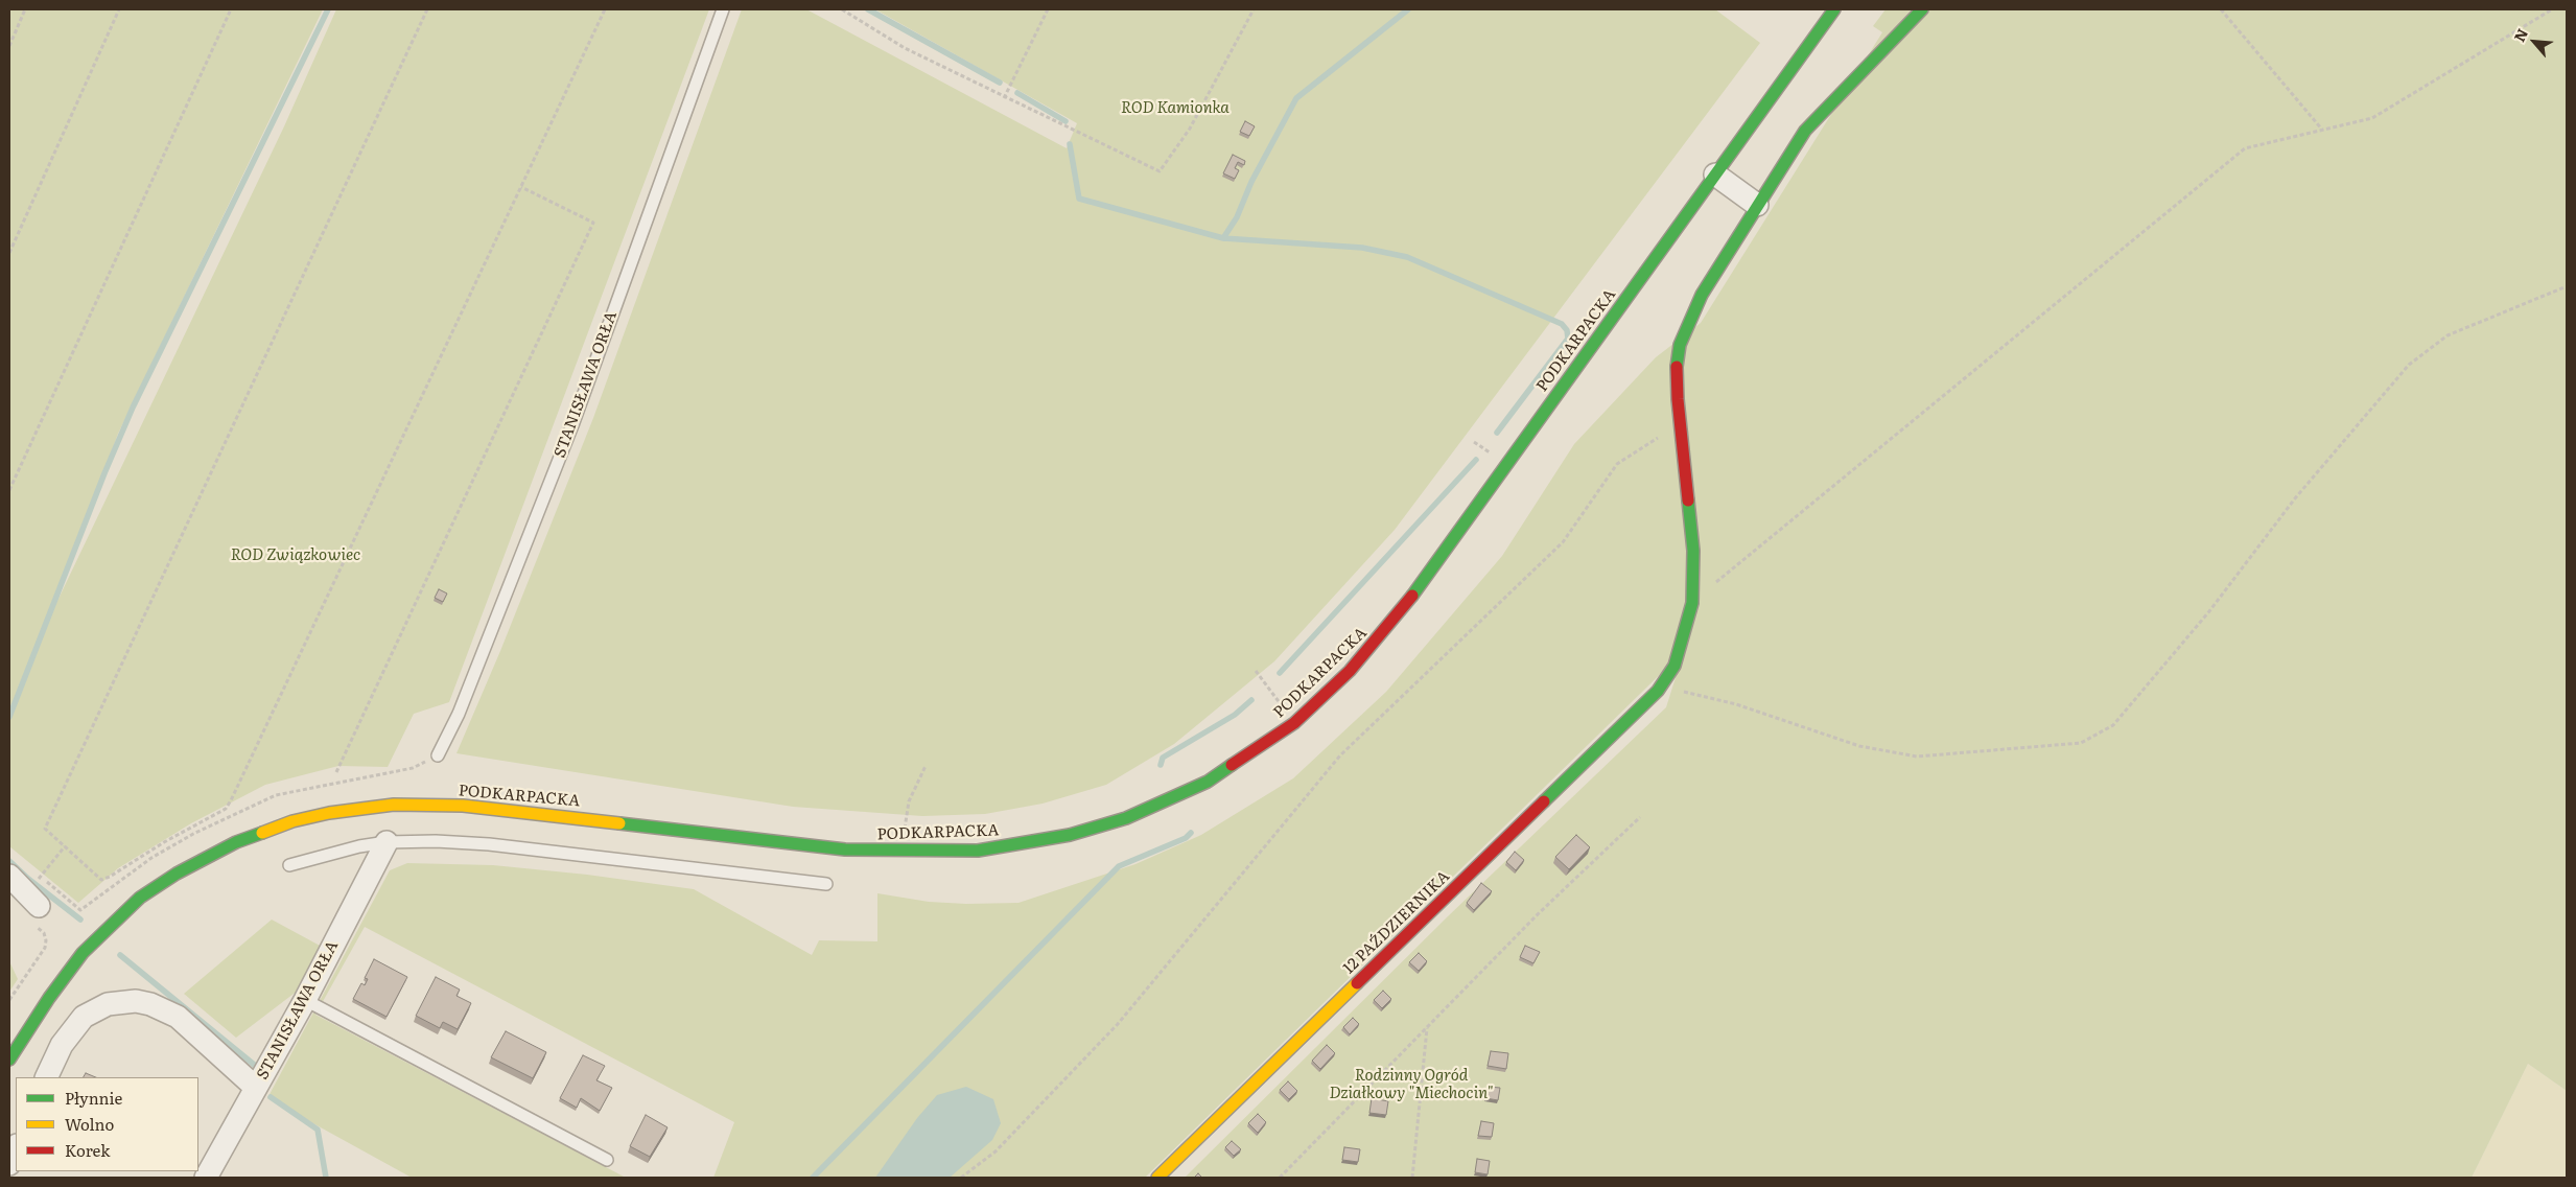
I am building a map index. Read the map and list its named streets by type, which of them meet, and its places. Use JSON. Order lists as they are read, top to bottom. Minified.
{"streets":{"main road":["PODKARPACKA","12 PAŹDZIERNIKA"],"street":["STANISŁAWA ORŁA"]},"parks":["ROD Kamionka","ROD Związkowiec","Rodzinny Ogród Działkowy \"Miechocin\""],"legend":["Płynnie","Wolno","Korek"],"north":"top left"}
